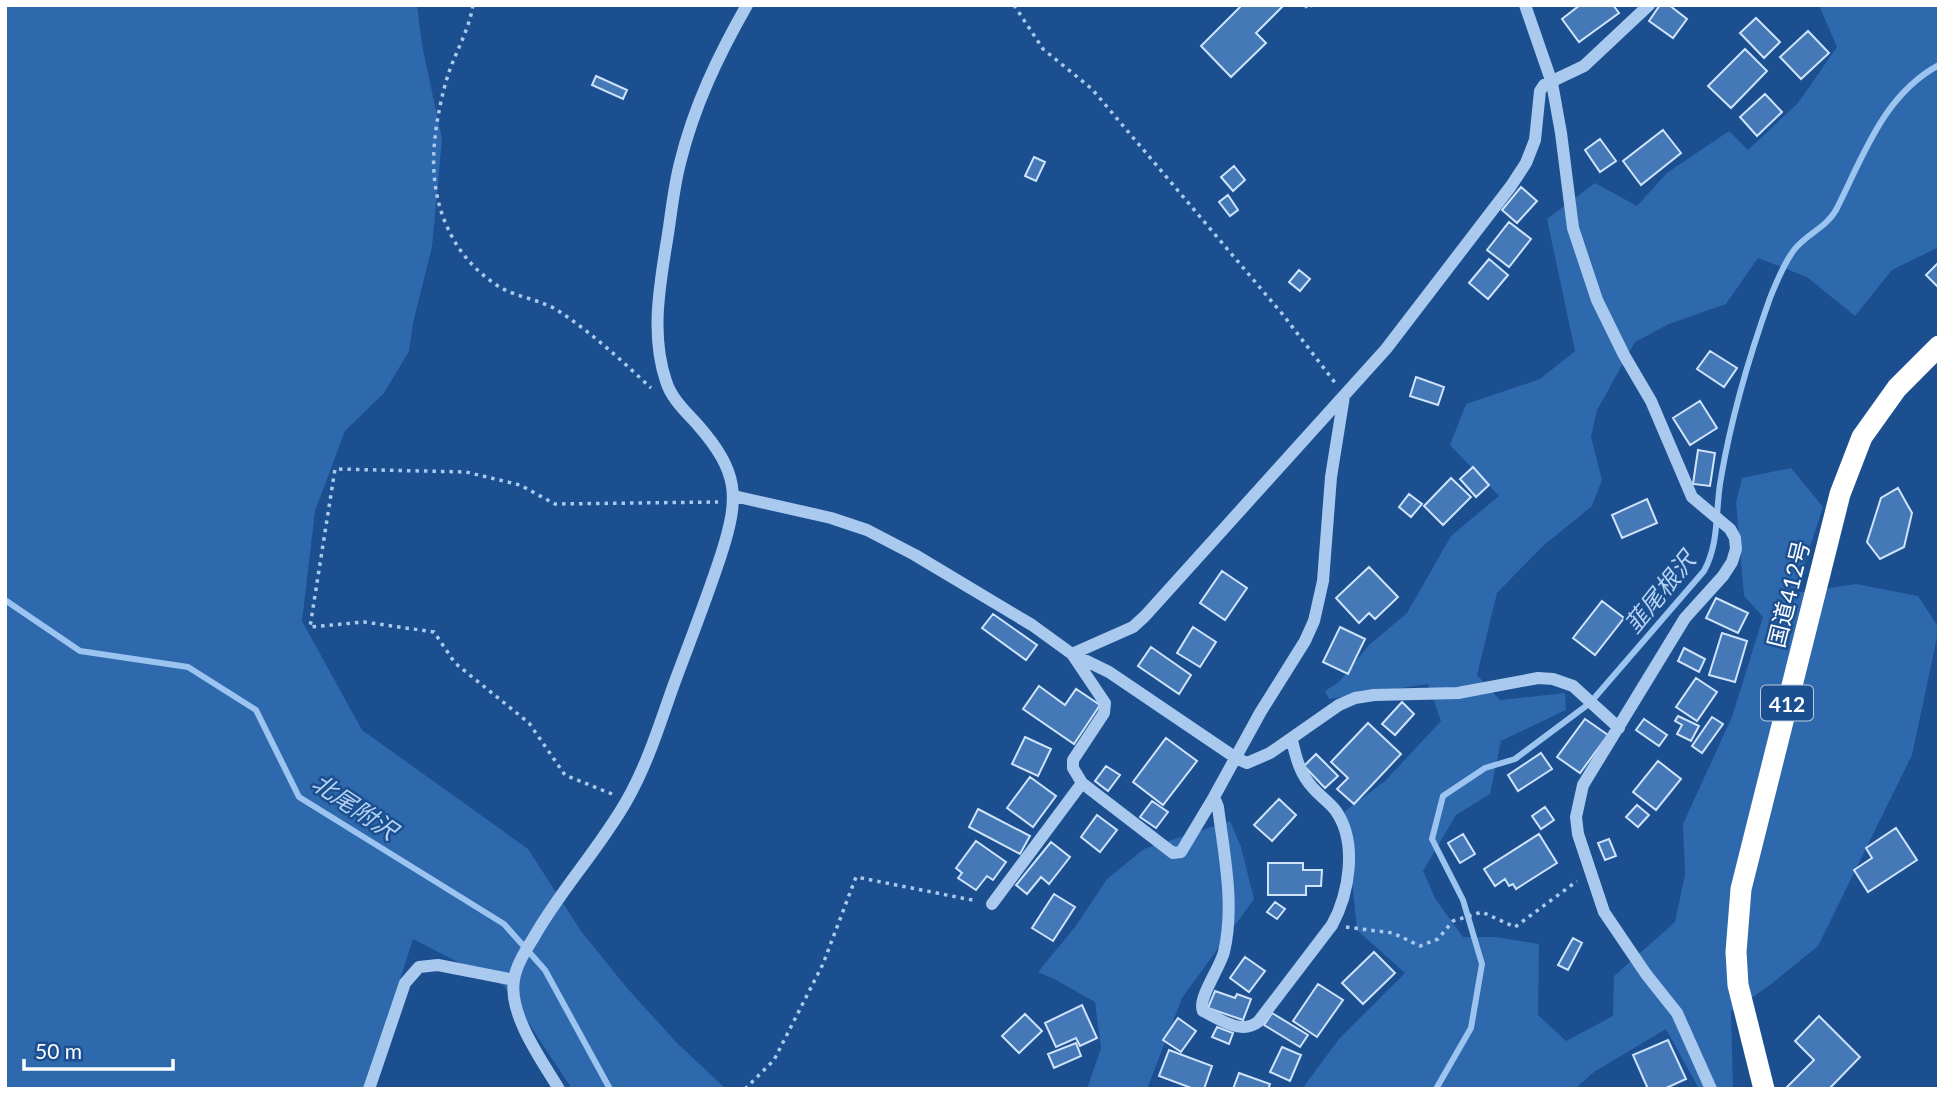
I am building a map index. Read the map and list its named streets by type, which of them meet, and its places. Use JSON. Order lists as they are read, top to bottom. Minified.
{"streets":{"highway":["国道412号","412"]},"water":["韮尾根沢","北尾附沢"],"scale_bar":"50 m"}
